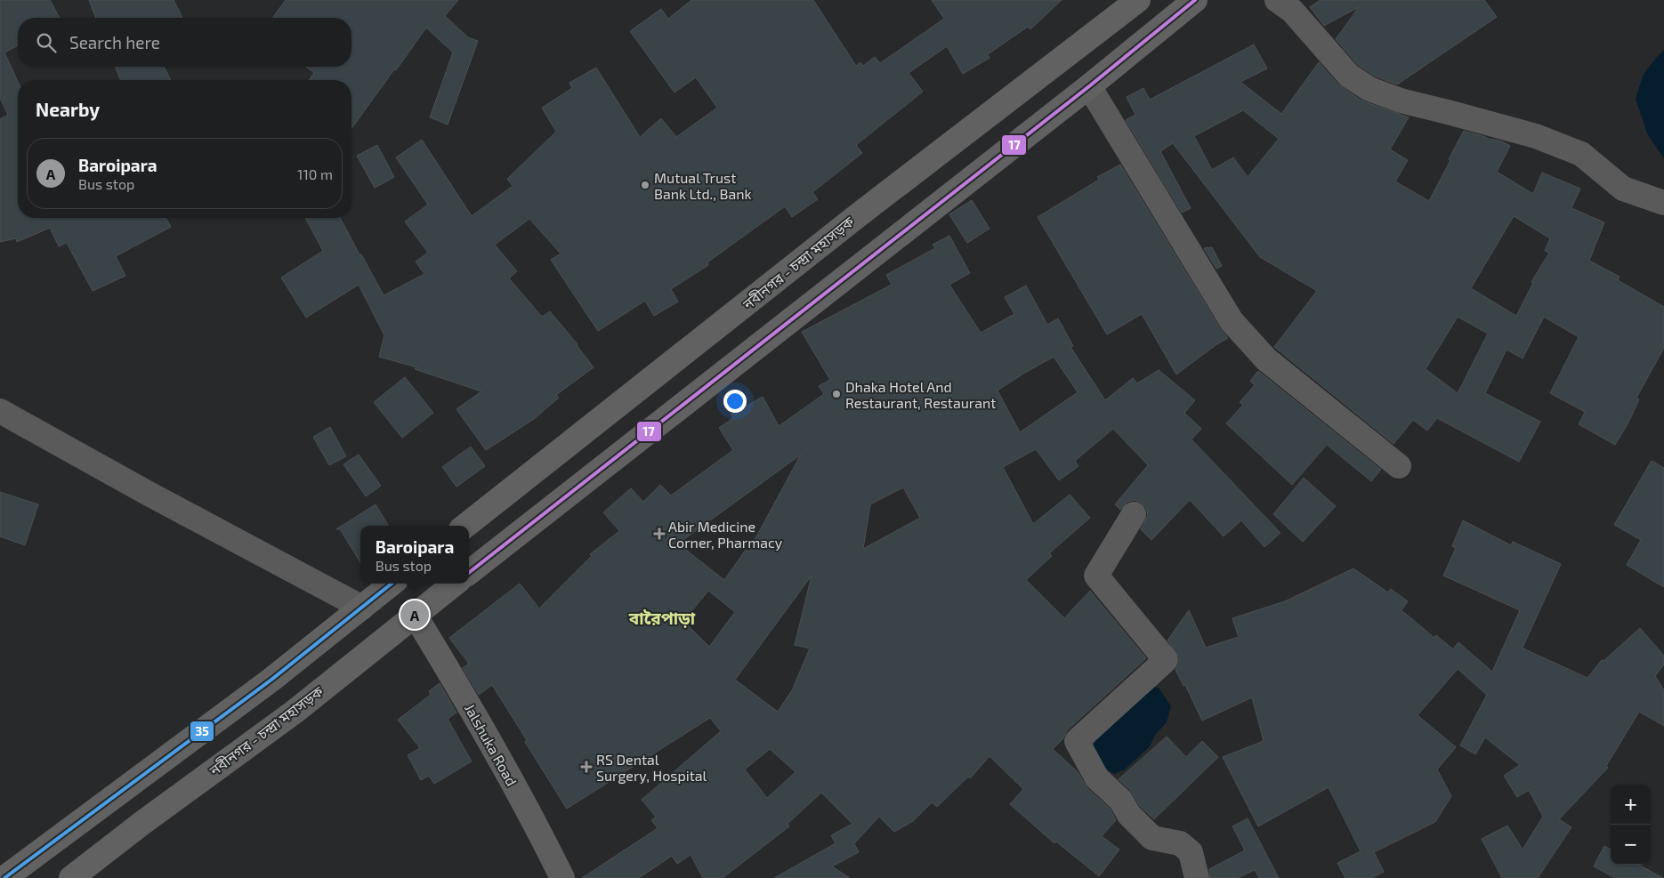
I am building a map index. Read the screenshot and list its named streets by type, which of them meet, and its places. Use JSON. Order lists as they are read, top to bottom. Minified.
{"streets":{"highway":["নবীনগর - চন্দ্রা মহাসড়ক"],"street":["Jalshuka Road"]},"crossings":[["নবীনগর - চন্দ্রা মহাসড়ক","Jalshuka Road"]],"districts":["বারৈপাড়া"],"places":{"other":["Mutual Trust Bank Ltd., Bank","Dhaka Hotel And Restaurant, Restaurant"],"health":["Abir Medicine Corner, Pharmacy","RS Dental Surgery, Hospital"]},"lines":["transit line 17","transit line 35"],"page":{"search":"Search here","heading":"Nearby","list":[{"mark":"A","name":"Baroipara","note":"Bus stop","value":"110 m"}],"popup":["Baroipara","Bus stop"],"pins":"A","map_buttons":["+","−"]}}
